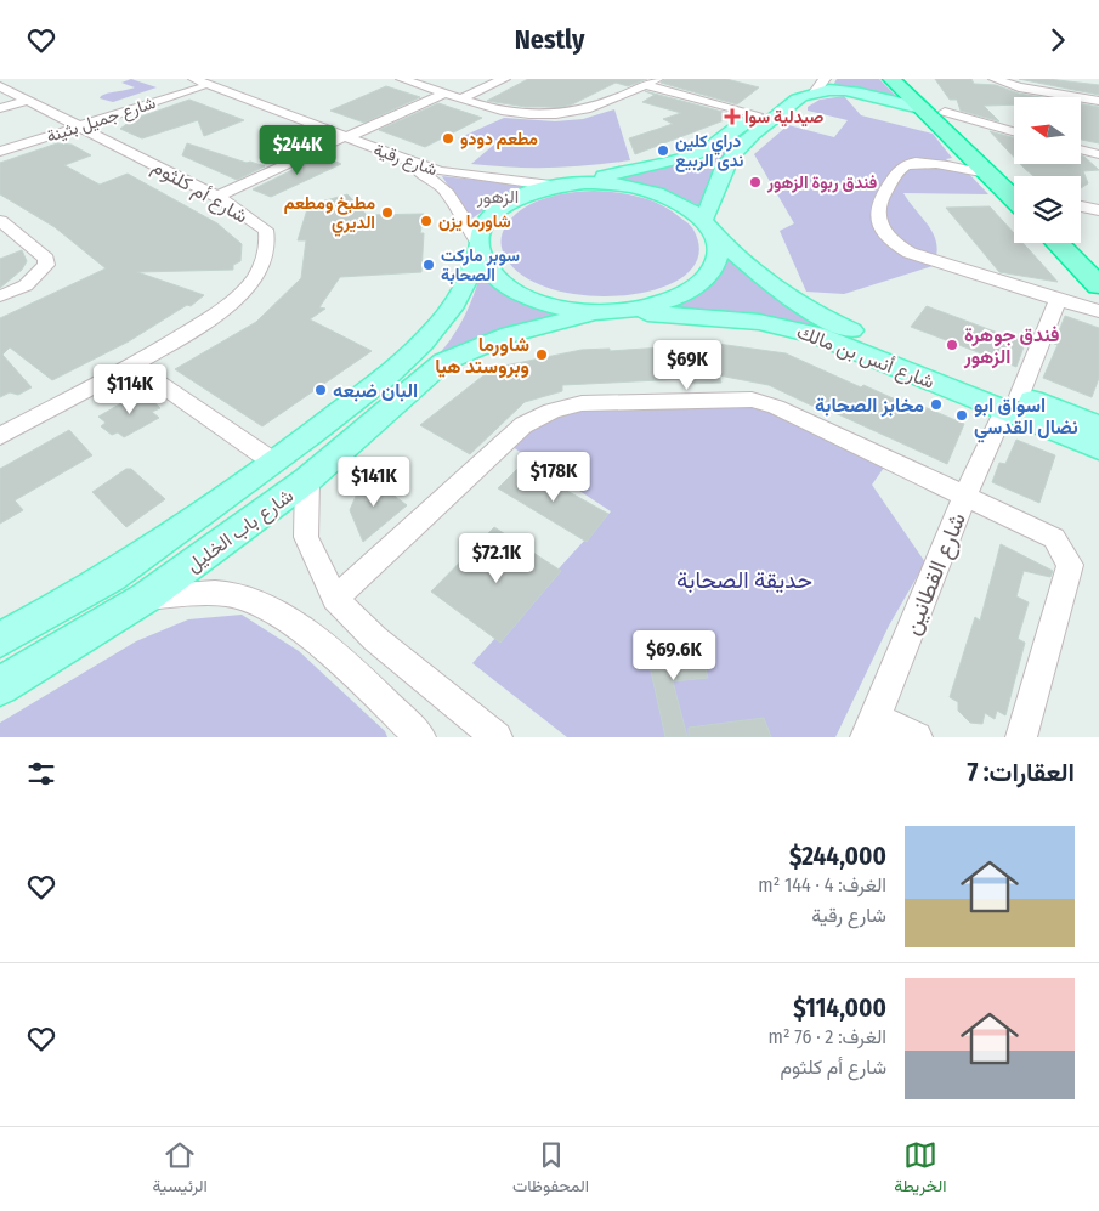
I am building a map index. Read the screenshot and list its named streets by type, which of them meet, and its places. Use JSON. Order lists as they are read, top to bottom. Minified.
{"streets":{"main road":["شارع أنس بن مالك","شارع باب الخليل"],"street":["شارع جميل بثينة","شارع رقية","شارع أم كلثوم","شارع القطانين"]},"crossings":[["شارع جميل بثينة","شارع رقية"],["شارع جميل بثينة","شارع أم كلثوم"],["شارع رقية","شارع أنس بن مالك"],["شارع رقية","شارع باب الخليل"],["شارع أنس بن مالك","شارع باب الخليل"],["شارع أنس بن مالك","شارع القطانين"]],"districts":["الزهور"],"parks":["حديقة الصحابة"],"places":{"health":["صيدلية سوا"],"other":["مطعم دودو","دراي كلين ندى الربيع","فندق ربوة الزهور","مطبخ ومطعم الديري","شاورما يزن","سوبر ماركت الصحابة","فندق جوهرة الزهور","شاورما وبروستد هيا","البان ضبعه","مخابز الصحابة","اسواق ابو نضال القدسي"]},"north":"left","page":{"header":"Nestly","price":["$244K","$69K","$114K","$178K","$141K","$72.1K","$69.6K"],"heading":"العقارات: 7","list":[{"name":"$244,000","note":"الغرف: 4 · 144 m² · شارع رقية"},{"name":"$114,000","note":"الغرف: 2 · 76 m² · شارع أم كلثوم"}],"tabs":["الخريطة","المحفوظات","الرئيسية"]}}
